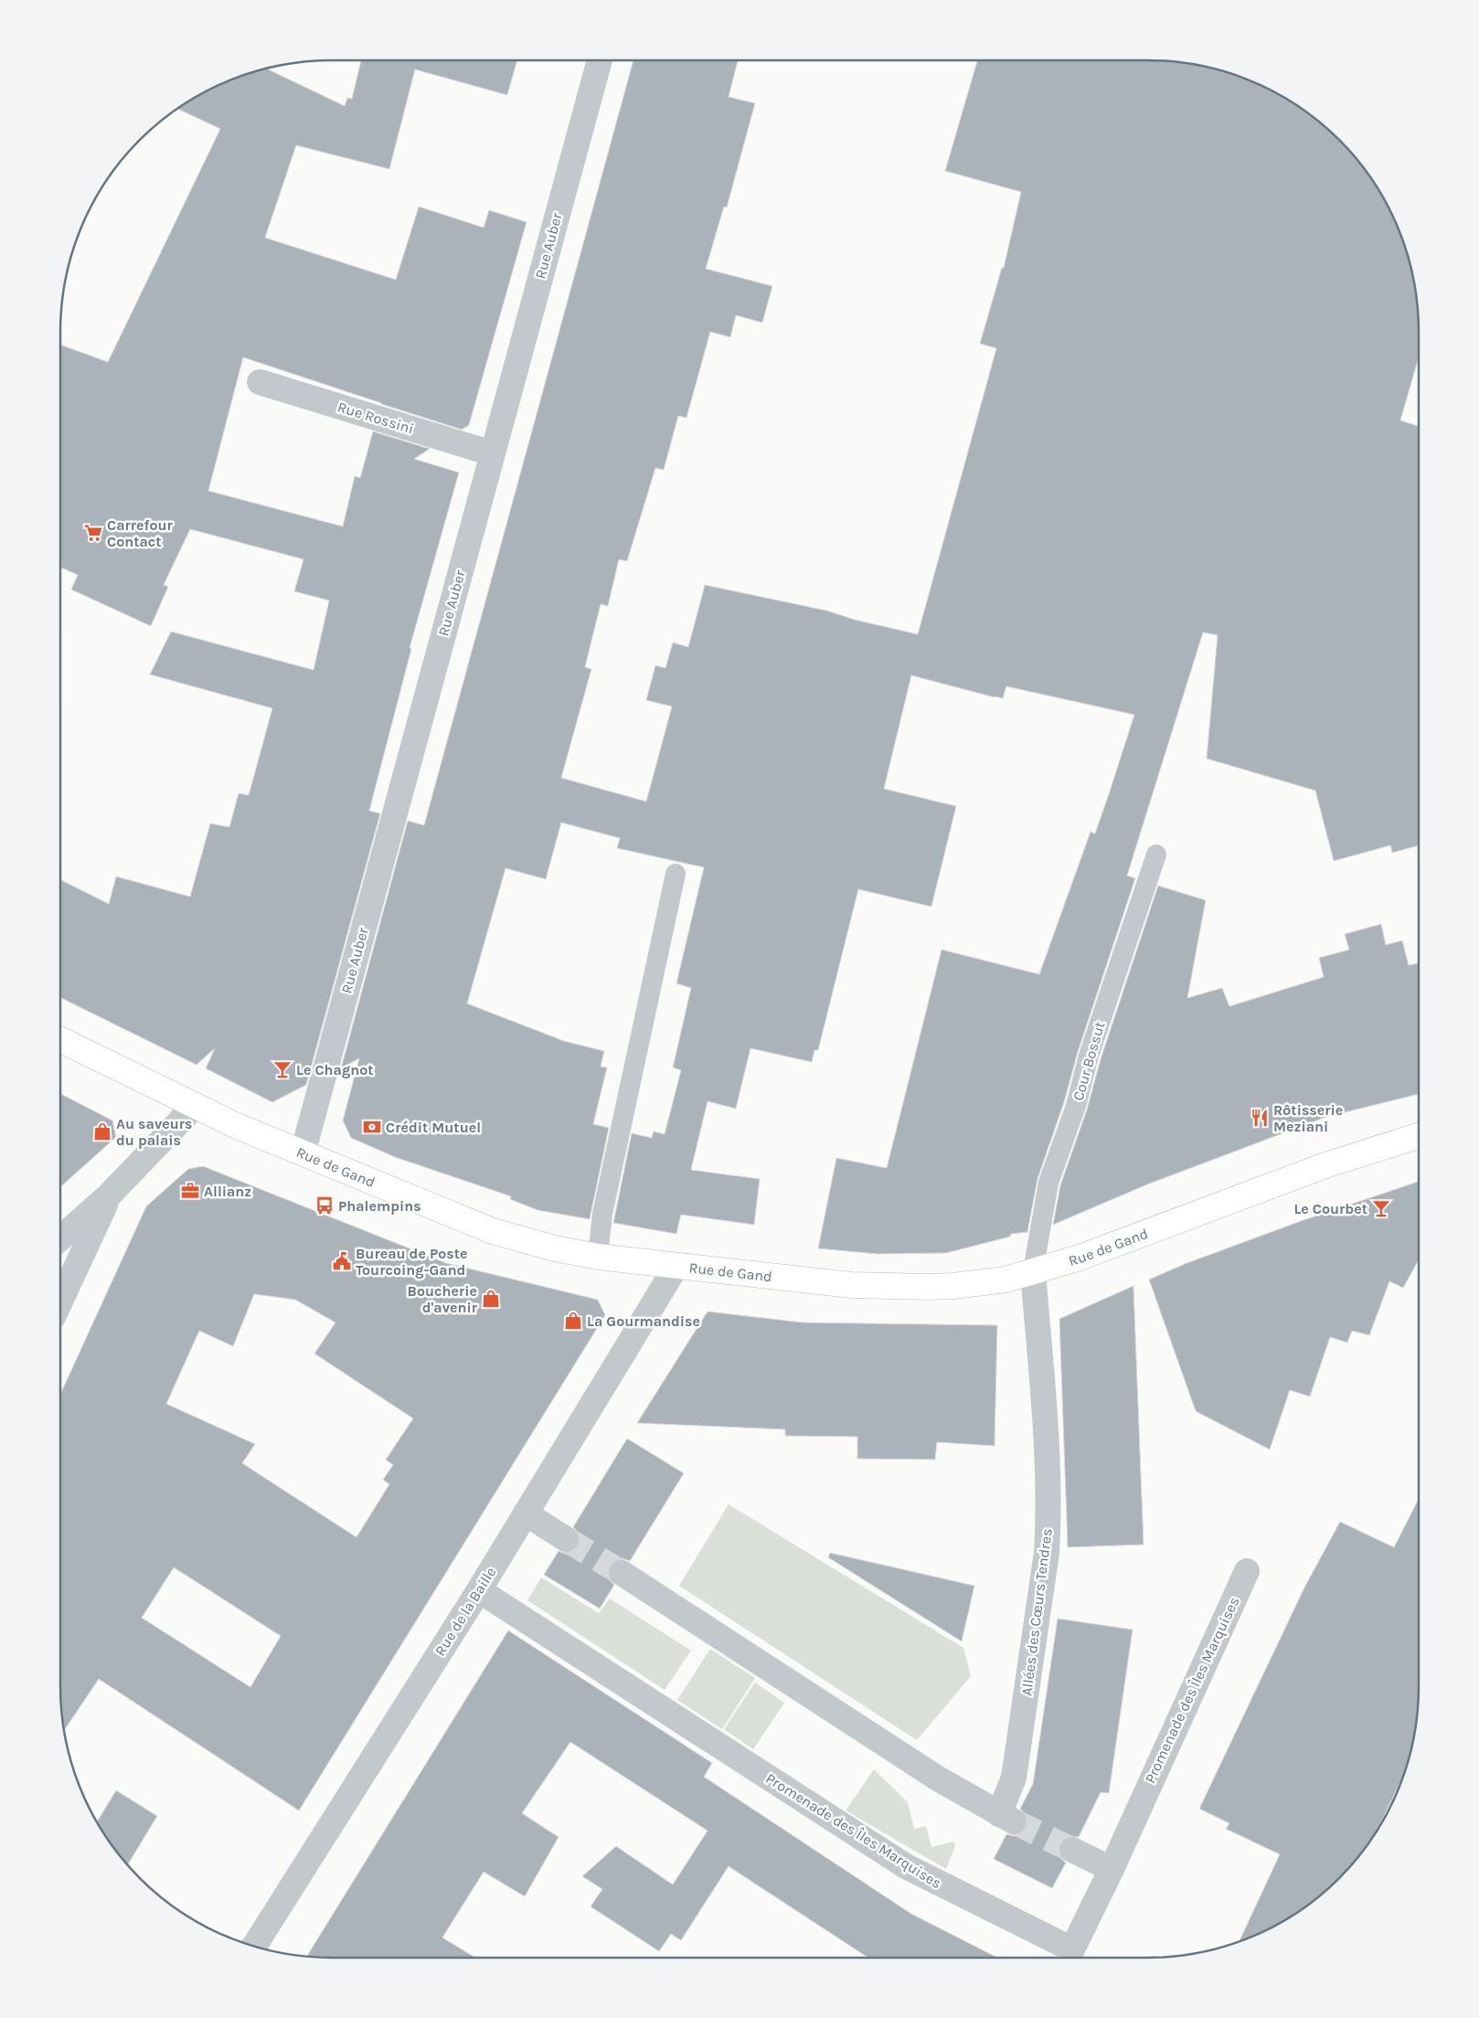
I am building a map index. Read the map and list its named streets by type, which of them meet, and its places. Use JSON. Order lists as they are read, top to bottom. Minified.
{"streets":{"main road":["Rue de Gand"],"street":["Rue Auber","Rue Rossini","Rue de la Baille","Allées des Cœurs Tendres","Promenade des Îles Marquises"],"lane":["Cour Bossut"]},"crossings":[["Rue Auber","Rue Rossini"],["Rue Auber","Rue de Gand"],["Cour Bossut","Rue de Gand"],["Cour Bossut","Allées des Cœurs Tendres"],["Rue de Gand","Rue de la Baille"],["Rue de Gand","Allées des Cœurs Tendres"],["Rue de la Baille","Promenade des Îles Marquises"]],"places":{"supermarket":["Carrefour Contact"],"bar":["Le Chagnot","Le Courbet"],"restaurant":["Rôtisserie Meziani"],"bank":["Crédit Mutuel"],"shop":["Au saveurs du palais","Boucherie d'avenir","La Gourmandise"],"office":["Allianz"],"bus stop":["Phalempins"],"public building":["Bureau de Poste Tourcoing-Gand"]}}
